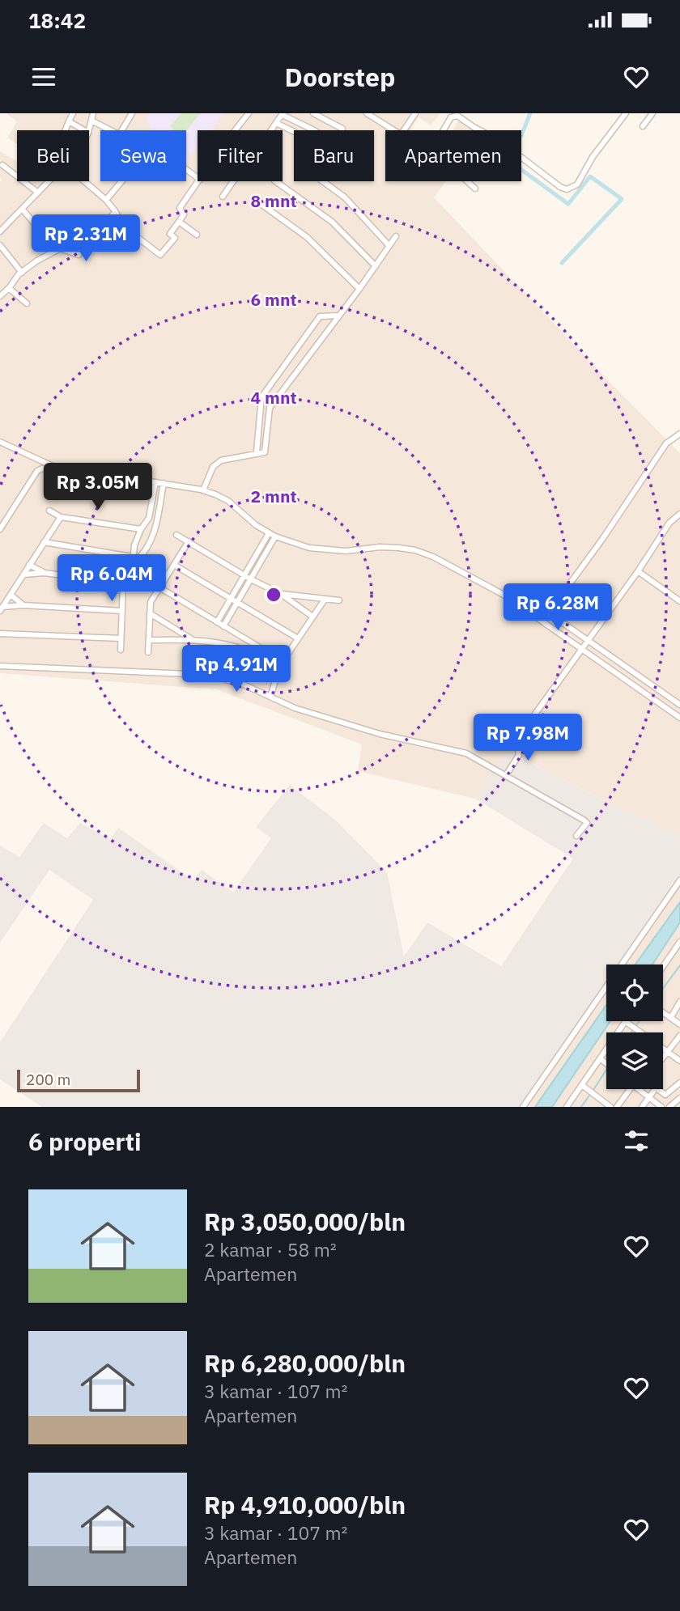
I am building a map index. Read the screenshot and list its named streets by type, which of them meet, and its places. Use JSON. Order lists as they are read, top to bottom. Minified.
{"scale_bar":"200 m","page":{"status":"18:42","header":"Doorstep","chip":["Beli","Sewa","Filter","Baru","Apartemen"],"price":["Rp 2.31M","Rp 3.05M","Rp 6.04M","Rp 6.28M","Rp 4.91M","Rp 7.98M"],"scale":"200 m","heading":"6 properti","list":[{"name":"Rp 3,050,000/bln","note":"2 kamar · 58 m² · Apartemen"},{"name":"Rp 6,280,000/bln","note":"3 kamar · 107 m² · Apartemen"},{"name":"Rp 4,910,000/bln","note":"3 kamar · 107 m² · Apartemen"}]},"rings":["8 mnt","6 mnt","4 mnt","2 mnt"]}
